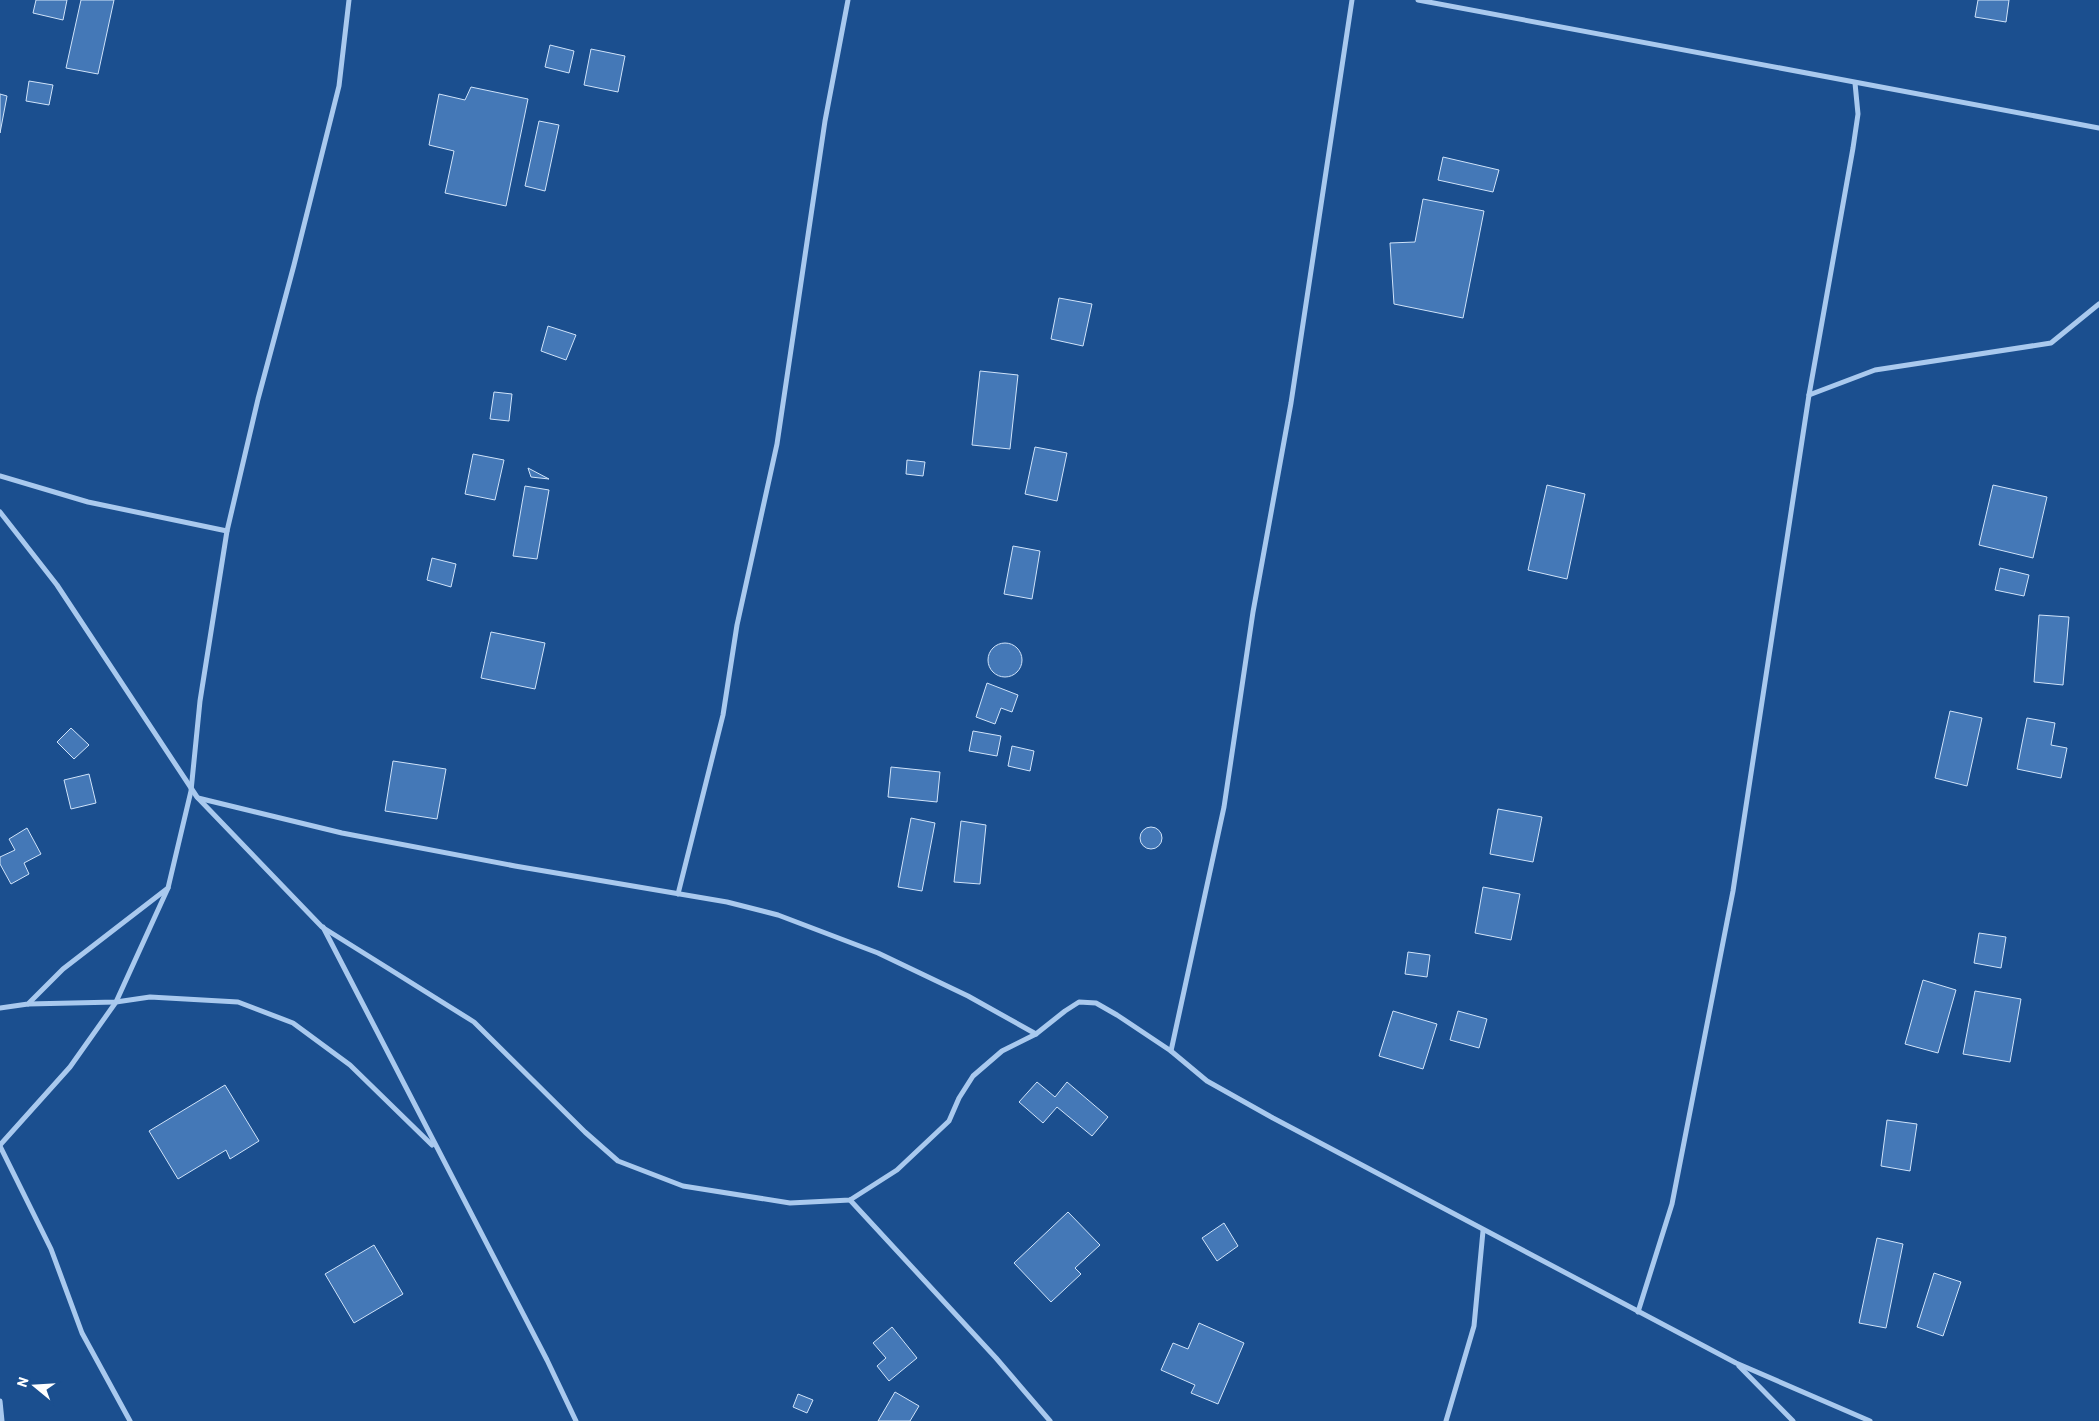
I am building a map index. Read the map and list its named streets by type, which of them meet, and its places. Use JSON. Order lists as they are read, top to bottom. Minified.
{"north":"left"}
